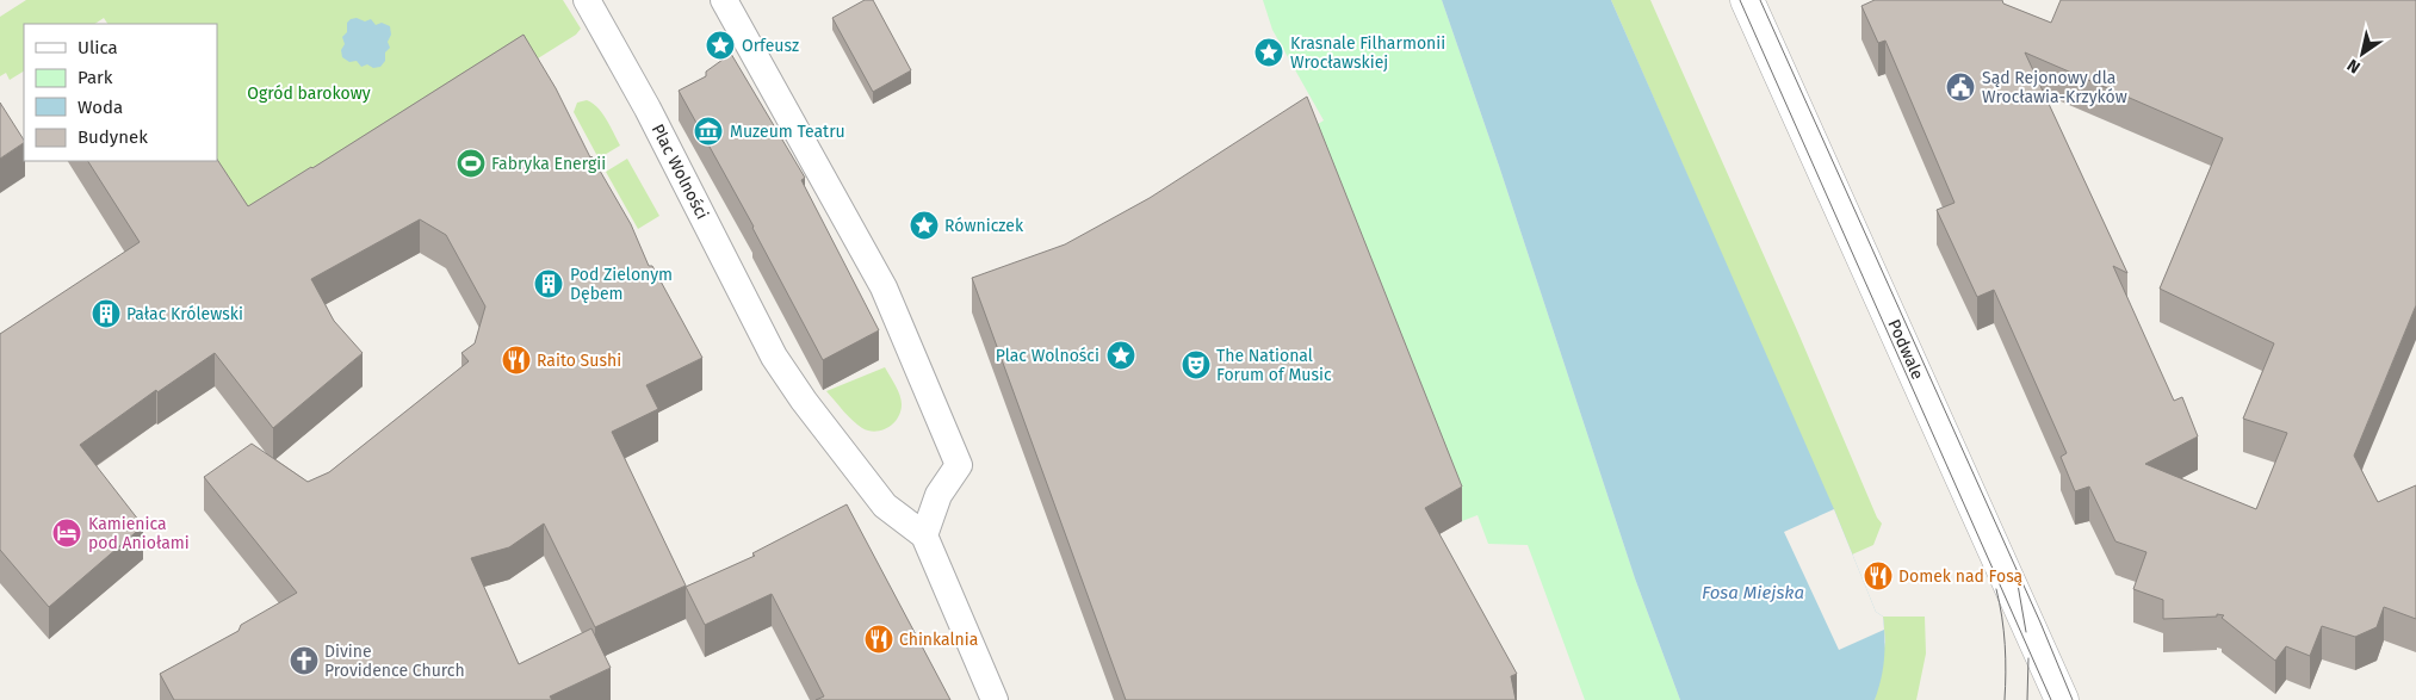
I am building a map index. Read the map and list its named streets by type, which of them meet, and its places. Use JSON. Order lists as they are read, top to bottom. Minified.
{"streets":{"street":["Plac Wolności","Podwale"]},"water":["Fosa Miejska"],"parks":["Ogród barokowy"],"places":{"place":["Orfeusz","Krasnale Filharmonii Wrocławskiej","Równiczek","Plac Wolności"],"public building":["Sąd Rejonowy dla Wrocławia-Krzyków"],"museum":["Muzeum Teatru"],"sports":["Fabryka Energii"],"building":["Pod Zielonym Dębem","Pałac Królewski"],"restaurant":["Raito Sushi","Domek nad Fosą","Chinkalnia"],"theatre":["The National Forum of Music"],"hotel":["Kamienica pod Aniołami"],"church":["Divine Providence Church"]},"legend":["Ulica","Park","Woda","Budynek"],"north":"bottom left"}
